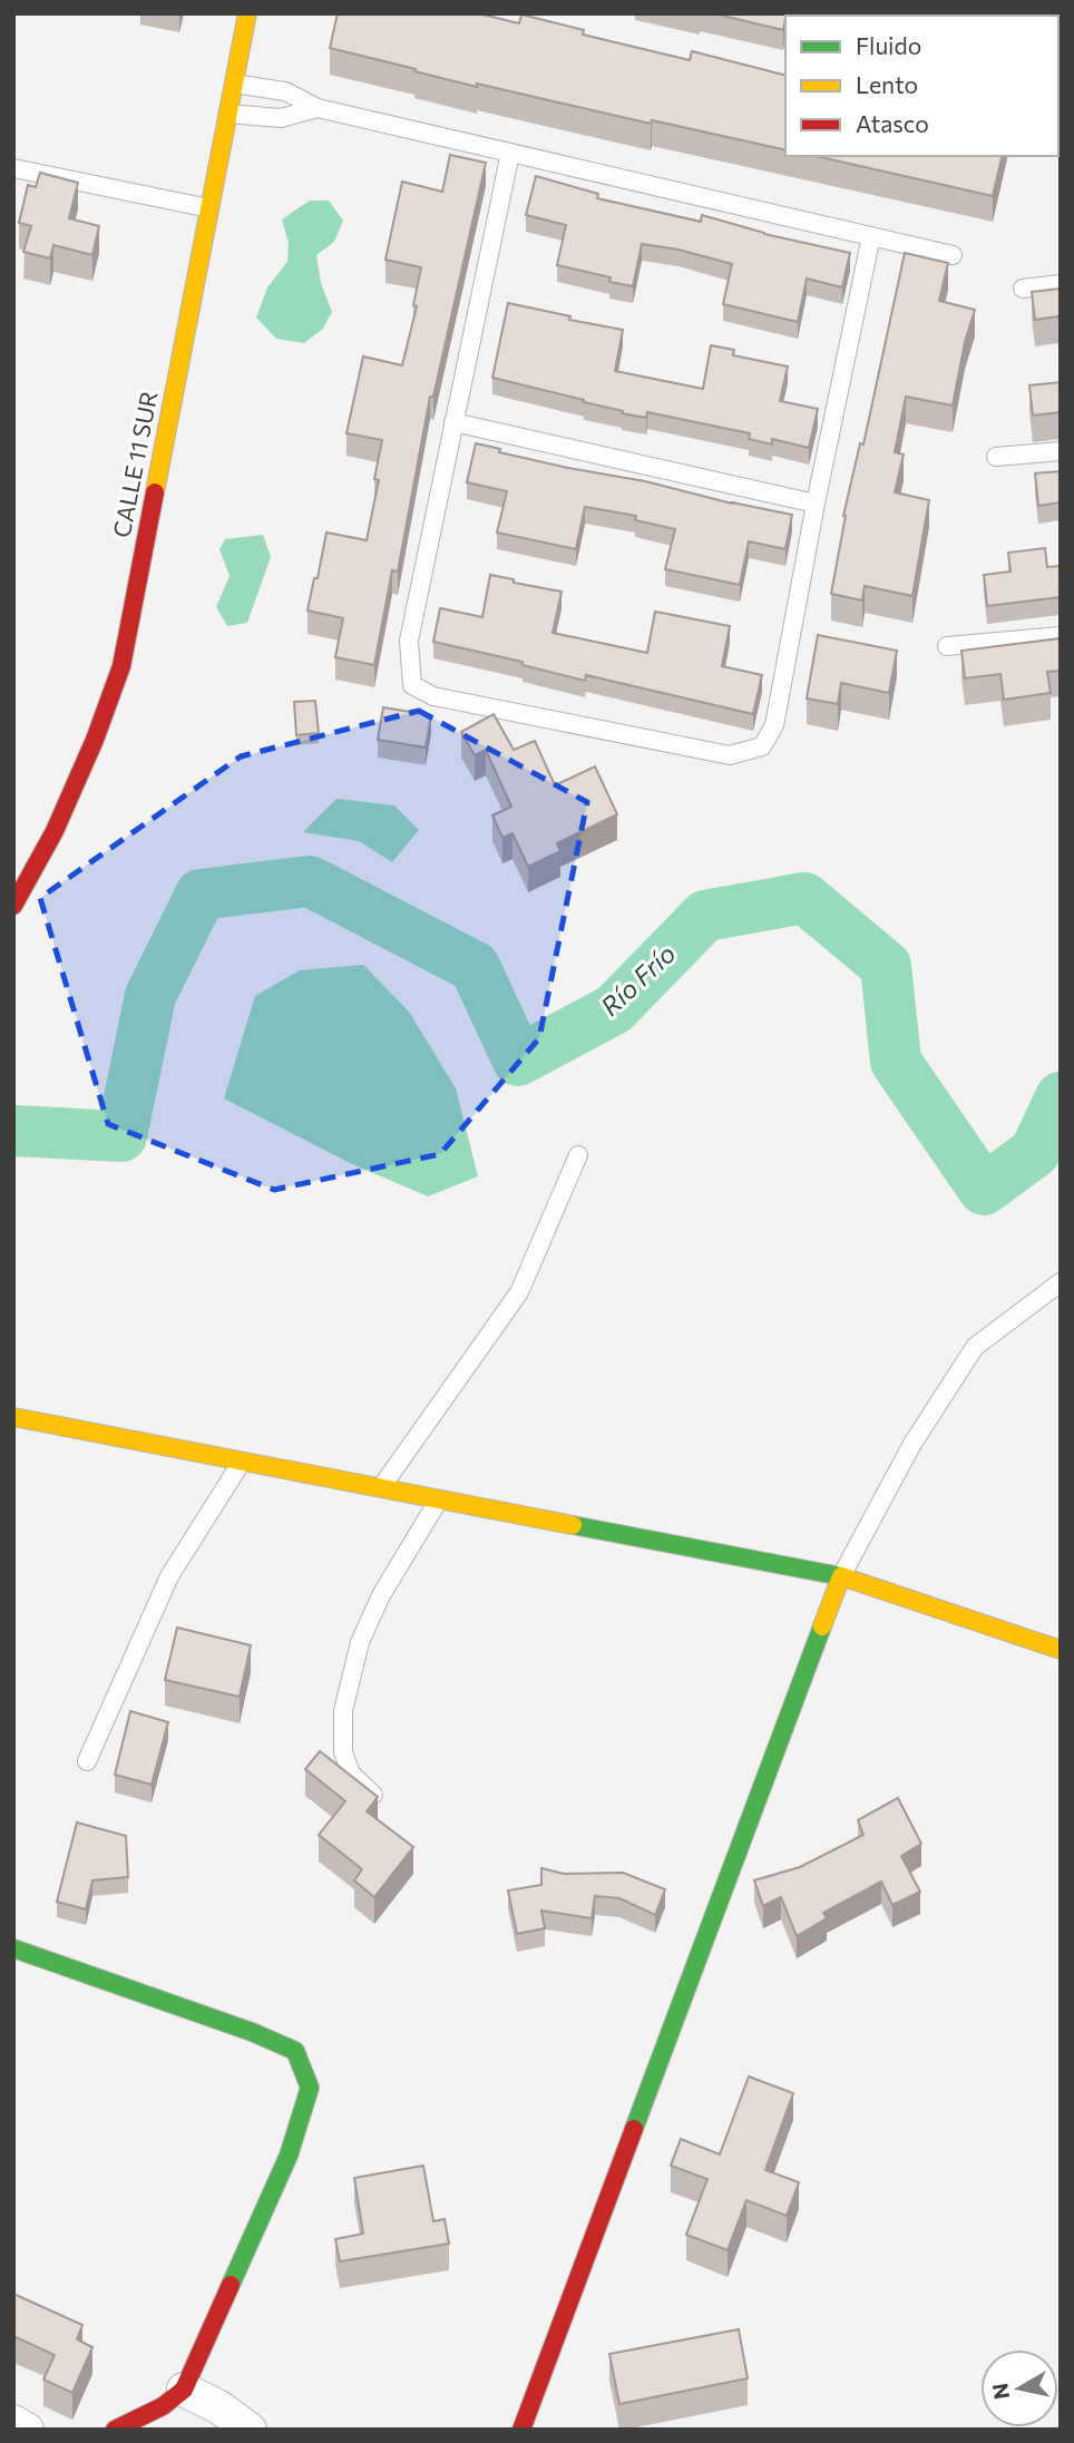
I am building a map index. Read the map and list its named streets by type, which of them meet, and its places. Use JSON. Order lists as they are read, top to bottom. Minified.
{"streets":{"street":["CALLE 11 SUR"]},"water":["Río Frío"],"legend":["Fluido","Lento","Atasco"],"north":"left"}
